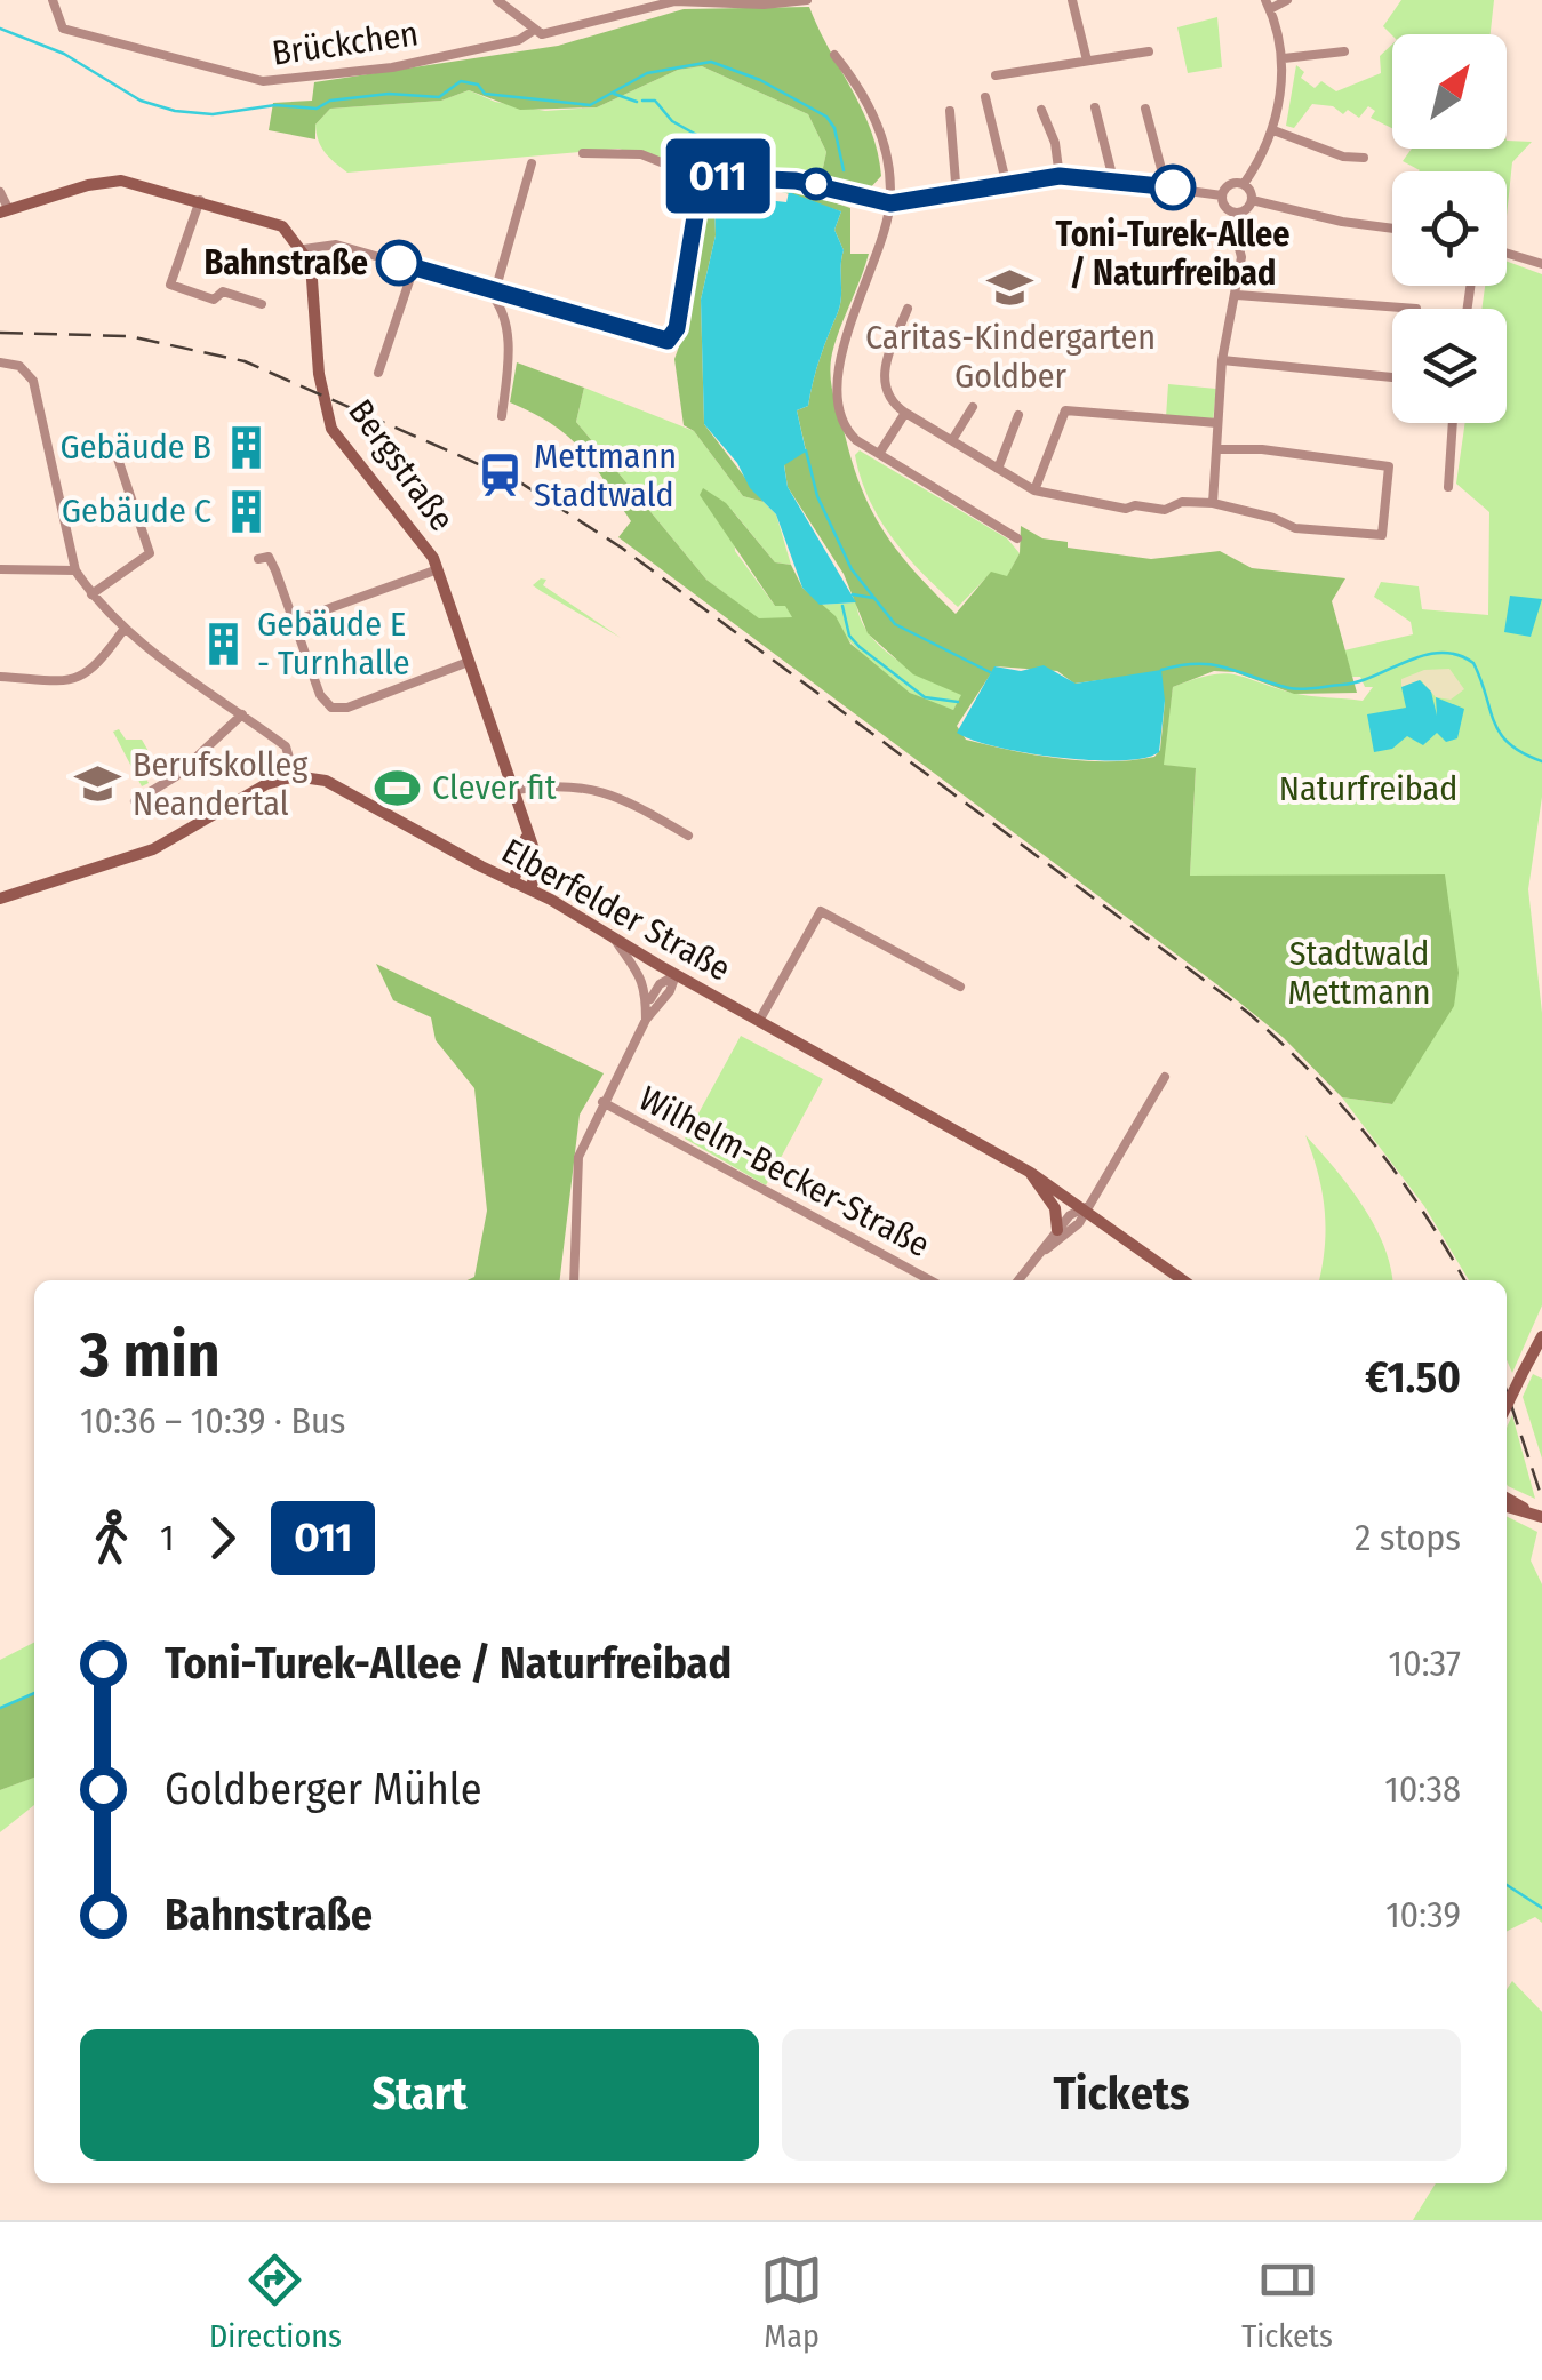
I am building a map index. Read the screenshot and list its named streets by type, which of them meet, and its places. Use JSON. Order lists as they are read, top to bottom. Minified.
{"streets":{"main road":["Bergstraße","Elberfelder Straße"],"street":["Brückchen","Wilhelm-Becker-Straße"]},"crossings":[["Bergstraße","Elberfelder Straße"]],"parks":["Naturfreibad","Stadtwald Mettmann"],"places":{"other":["Toni-Turek-Allee / Naturfreibad","Bahnstraße"],"school or university":["Caritas-Kindergarten Goldber","Berufskolleg Neandertal"],"building":["Gebäude B","Gebäude C","Gebäude E - Turnhalle"],"station":["Mettmann Stadtwald"],"sports":["Clever fit"]},"lines":["bus line O11"],"north":"top right","page":{"on_map":"O11","heading":["3 min","10:36 – 10:39 · Bus","€1.50"],"legs":["1","O11","2 stops"],"list":[{"name":"Toni-Turek-Allee / Naturfreibad","value":"10:37"},{"name":"Goldberger Mühle","value":"10:38"},{"name":"Bahnstraße","value":"10:39"}],"buttons":["Start","Tickets"],"tabs":["Directions","Map","Tickets"]}}
